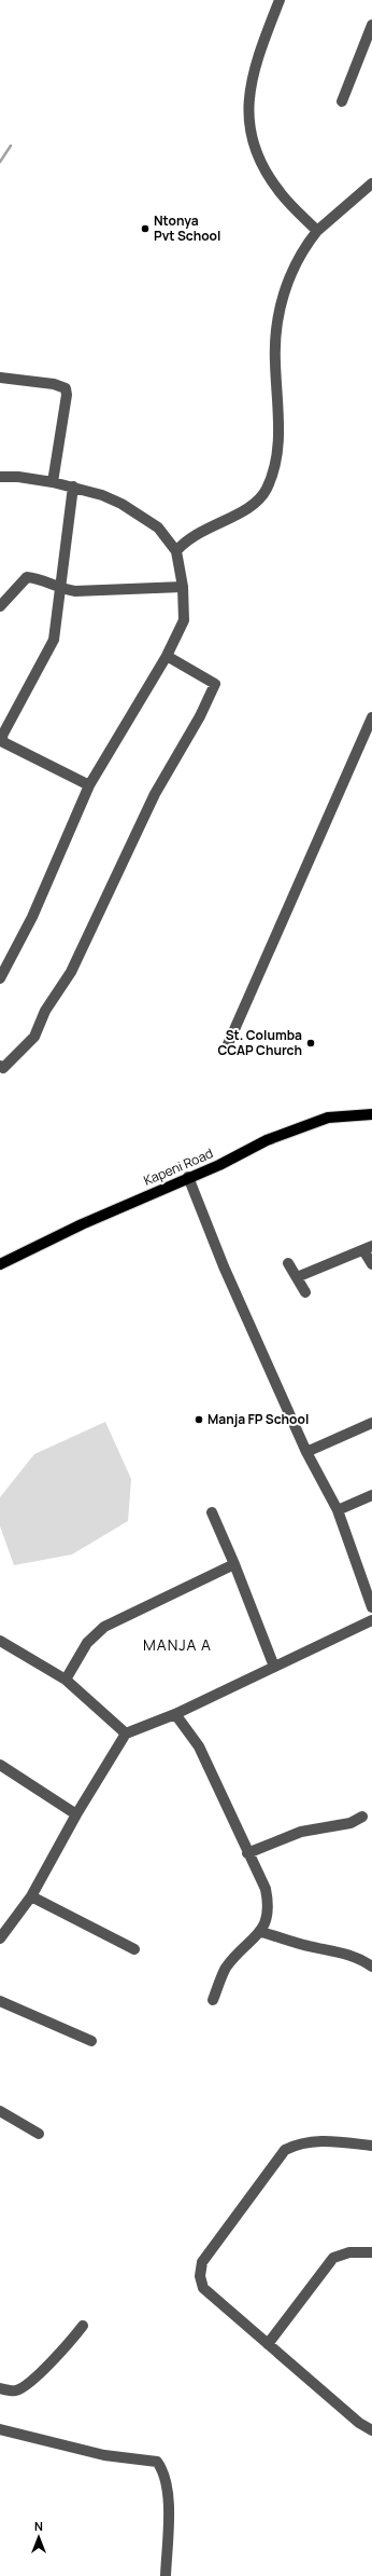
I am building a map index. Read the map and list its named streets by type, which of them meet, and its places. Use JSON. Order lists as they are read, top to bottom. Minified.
{"streets":{"main road":["Kapeni Road"]},"districts":["MANJA A"],"places":["Ntonya Pvt School","St. Columba CCAP Church","Manja FP School"],"north":"top"}
